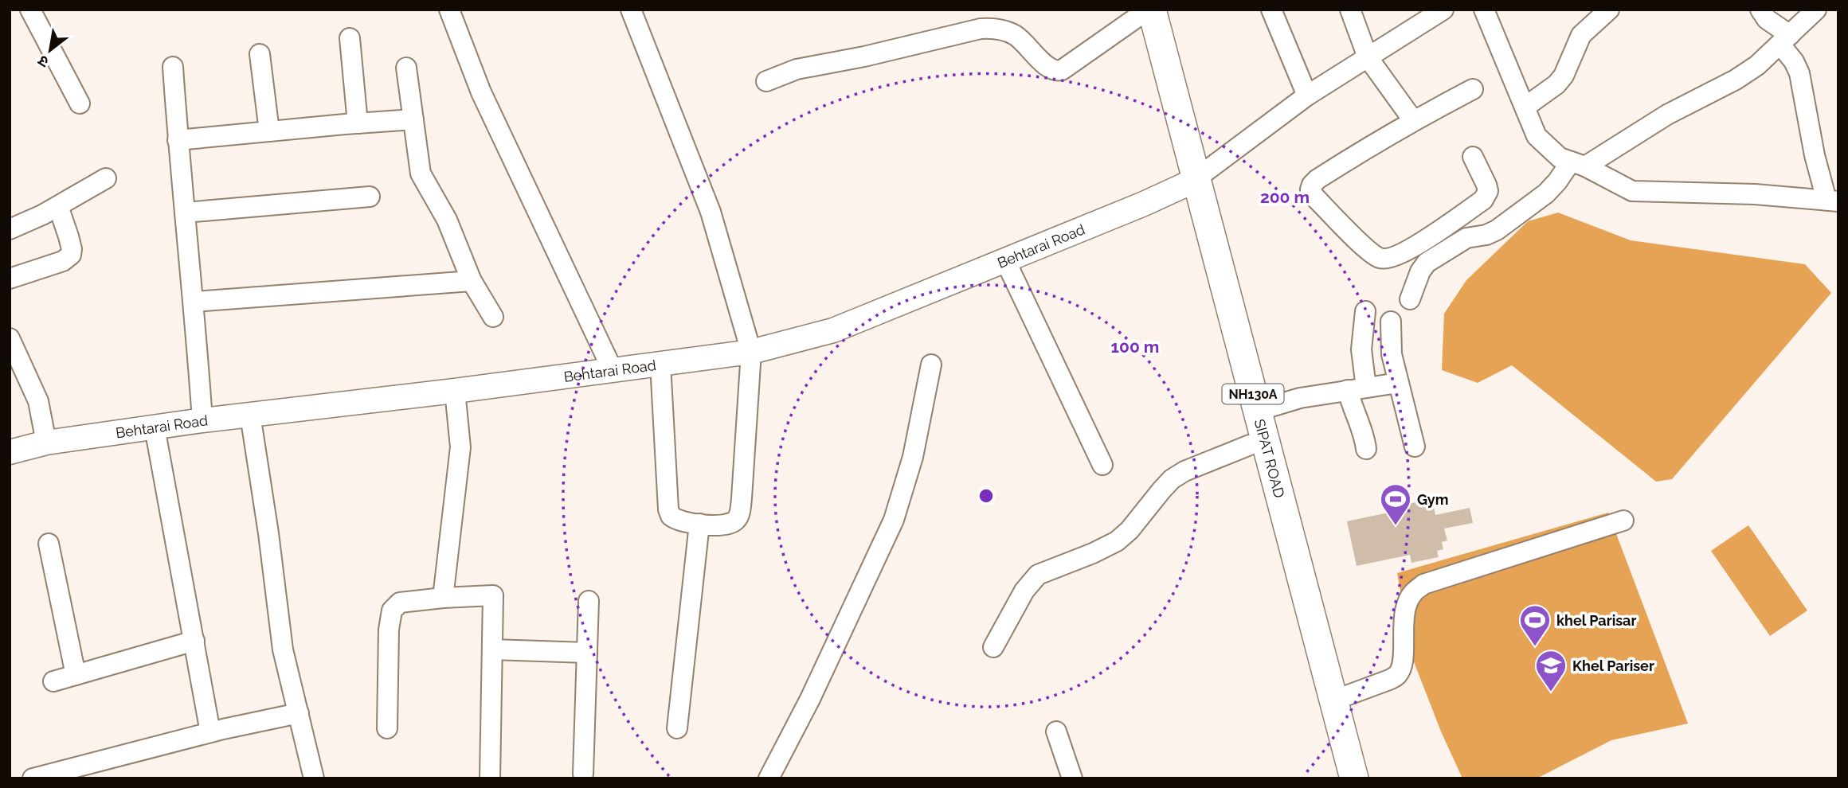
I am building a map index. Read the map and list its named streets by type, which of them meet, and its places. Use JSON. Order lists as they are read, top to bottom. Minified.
{"streets":{"highway":["NH130A","SIPAT ROAD"],"main road":["Behtarai Road"]},"crossings":[["Behtarai Road","SIPAT ROAD"]],"places":{"sports":["Gym","khel Parisar"],"school or university":["Khel Pariser"]},"north":"bottom left","rings":["200 m","100 m"]}
